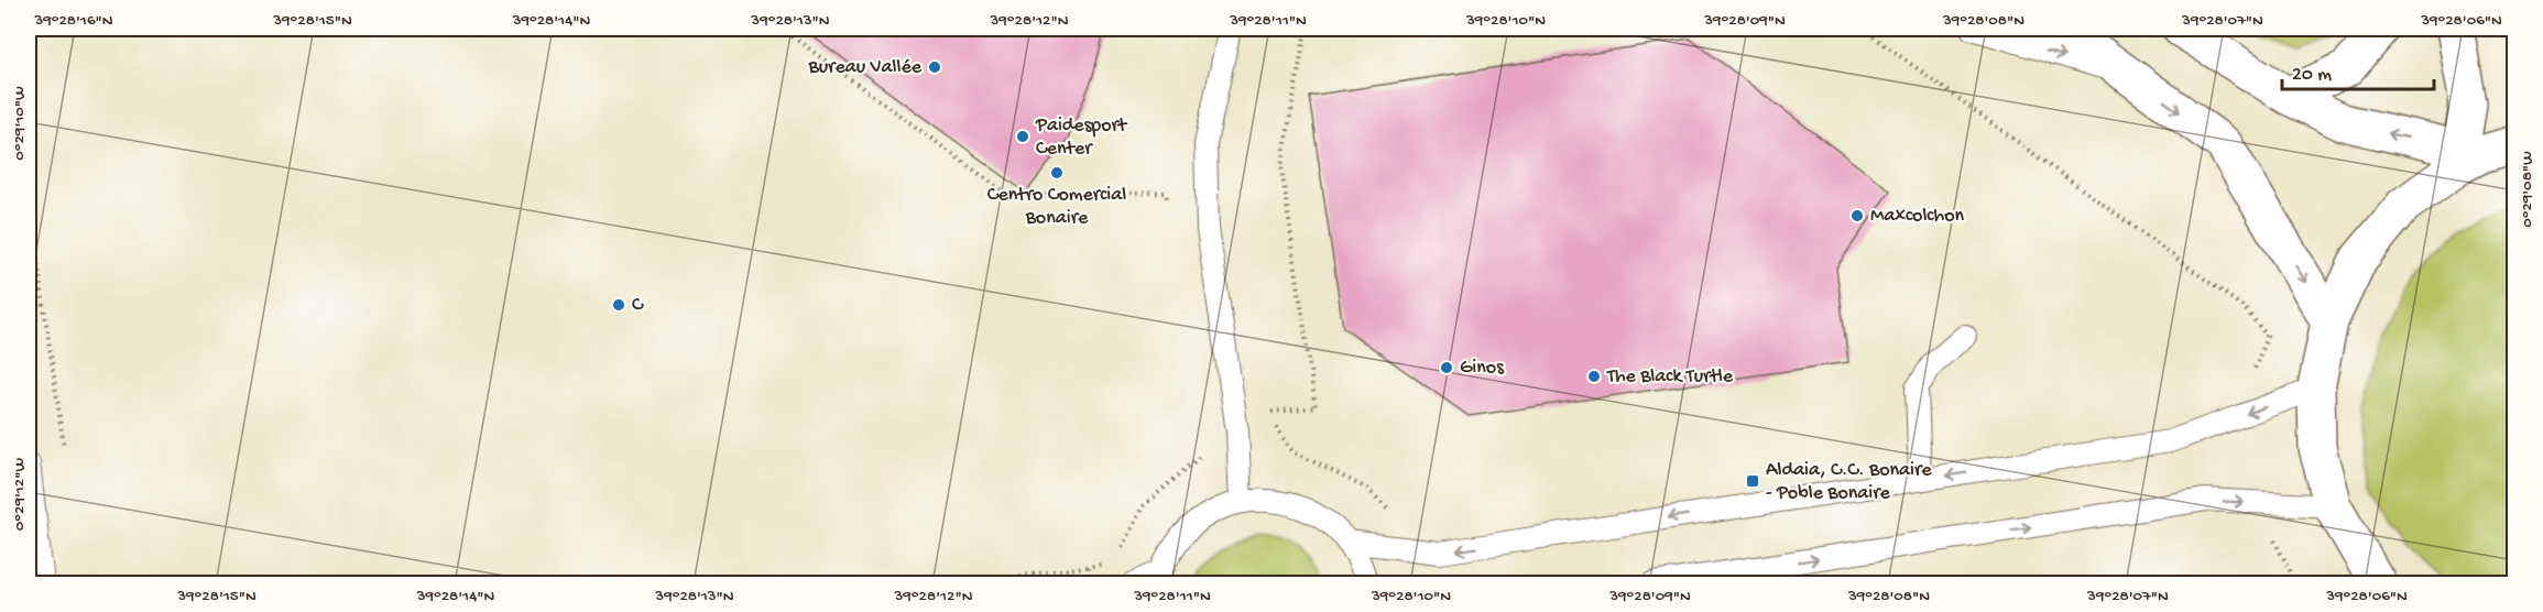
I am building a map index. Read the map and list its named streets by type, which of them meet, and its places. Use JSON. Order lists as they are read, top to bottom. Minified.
{"places":{"other":["Bureau Vallée","Paidesport Center","Centro Comercial Bonaire","Maxcolchon","C","Ginos","The Black Turtle"],"transit":["Aldaia, C.C. Bonaire - Poble Bonaire"]},"scale_bar":"20 m","coordinates":["39°28'16\"N","39°28'15\"N","39°28'14\"N","39°28'13\"N","39°28'12\"N","39°28'11\"N","39°28'10\"N","39°28'09\"N","39°28'08\"N","39°28'07\"N","39°28'06\"N","0°29'10\"W","0°29'08\"W","0°29'12\"W"]}
